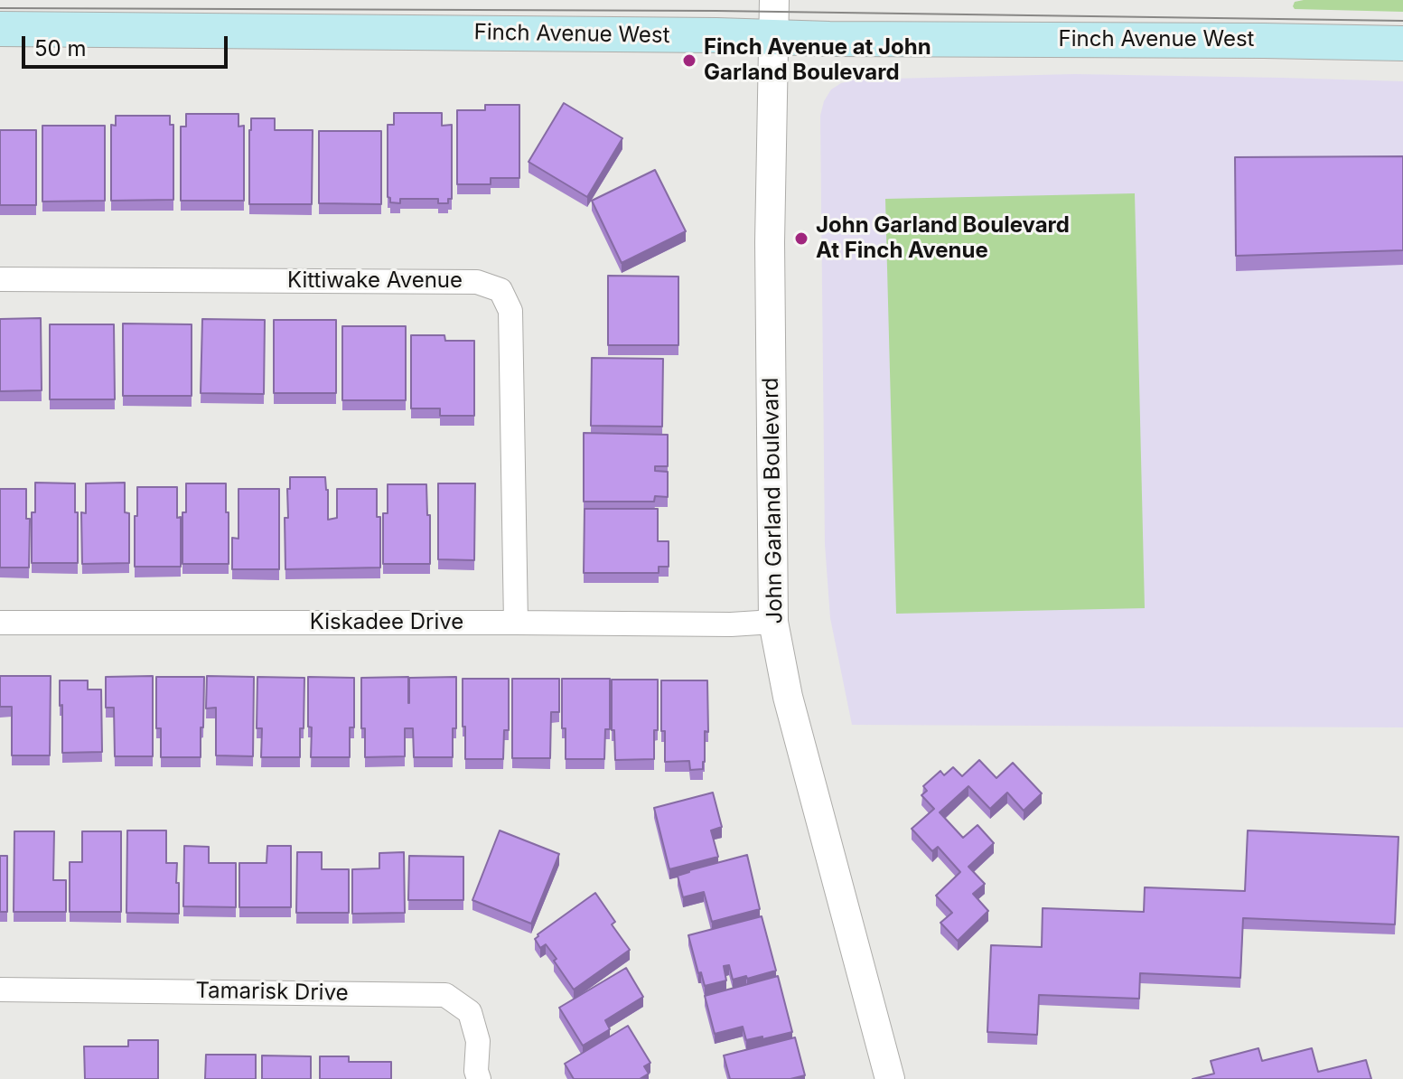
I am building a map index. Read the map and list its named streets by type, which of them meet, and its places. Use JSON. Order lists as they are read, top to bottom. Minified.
{"streets":{"main road":["Finch Avenue West"],"street":["Kittiwake Avenue","John Garland Boulevard","Kiskadee Drive","Tamarisk Drive"]},"crossings":[["Finch Avenue West","John Garland Boulevard"],["Kittiwake Avenue","Kiskadee Drive"],["John Garland Boulevard","Kiskadee Drive"]],"places":["Finch Avenue at John Garland Boulevard","John Garland Boulevard At Finch Avenue"],"scale_bar":"50 m"}
